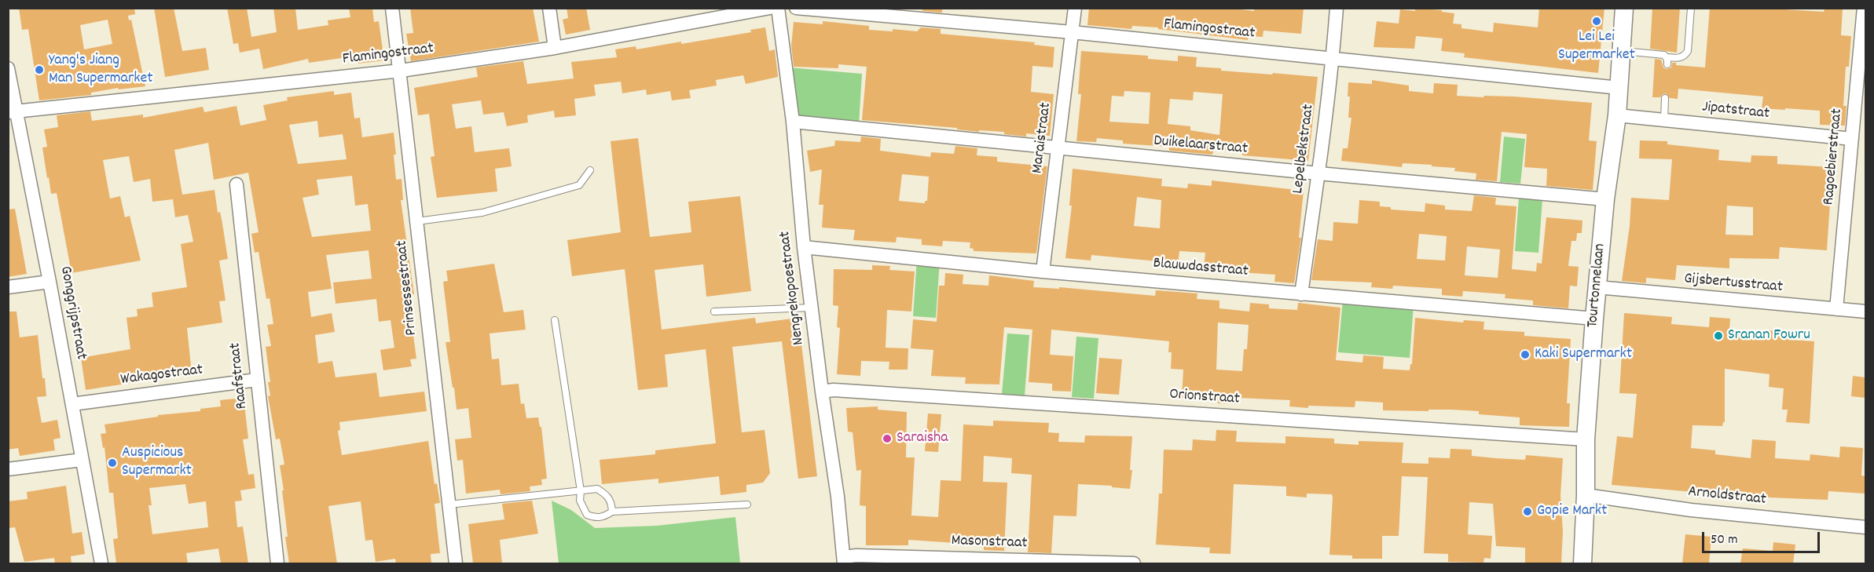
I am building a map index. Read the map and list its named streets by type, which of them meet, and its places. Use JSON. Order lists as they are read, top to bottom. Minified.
{"streets":{"street":["Flamingostraat","Jipatstraat","Maraistraat","Duikelaarstraat","Lepelbekstraat","Ragoebierstraat","Blauwdasstraat","Gijsbertusstraat","Tourtonnelaan","Prinsessestraat","Nengrekopoestraat","Gonggrijpstraat","Wakagostraat","Raafstraat","Orionstraat","Arnoldstraat","Masonstraat"]},"crossings":[["Flamingostraat","Maraistraat"],["Flamingostraat","Lepelbekstraat"],["Flamingostraat","Tourtonnelaan"],["Flamingostraat","Prinsessestraat"],["Flamingostraat","Gonggrijpstraat"],["Jipatstraat","Ragoebierstraat"],["Jipatstraat","Tourtonnelaan"],["Maraistraat","Duikelaarstraat"],["Maraistraat","Blauwdasstraat"],["Duikelaarstraat","Lepelbekstraat"],["Duikelaarstraat","Tourtonnelaan"],["Duikelaarstraat","Nengrekopoestraat"],["Lepelbekstraat","Blauwdasstraat"],["Ragoebierstraat","Gijsbertusstraat"],["Blauwdasstraat","Tourtonnelaan"],["Blauwdasstraat","Nengrekopoestraat"],["Gijsbertusstraat","Tourtonnelaan"],["Tourtonnelaan","Orionstraat"],["Tourtonnelaan","Arnoldstraat"],["Nengrekopoestraat","Orionstraat"],["Nengrekopoestraat","Masonstraat"],["Gonggrijpstraat","Wakagostraat"],["Wakagostraat","Raafstraat"]],"places":["Lei Lei Supermarket","Yang's Jiang Man Supermarket","Sranan Fowru","Kaki Supermarkt","Saraisha","Auspicious Supermarkt","Gopie Markt"],"scale_bar":"50 m"}
